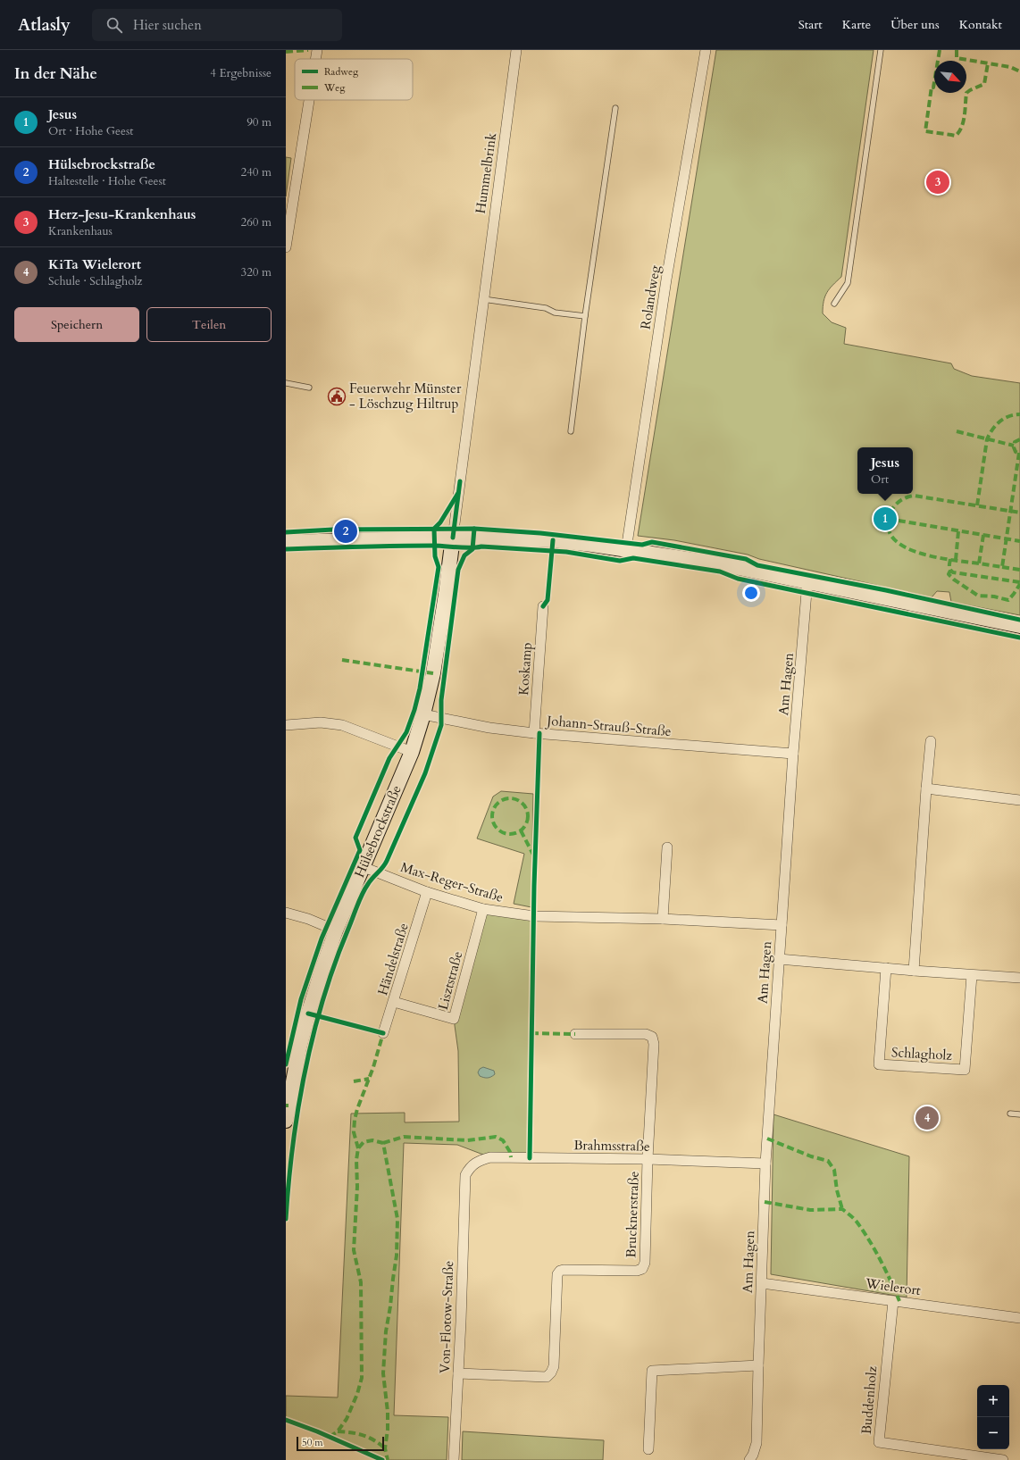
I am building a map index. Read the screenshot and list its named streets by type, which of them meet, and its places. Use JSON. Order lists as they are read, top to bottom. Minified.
{"streets":{"street":["Hummelbrink","Rolandweg","Koskamp","Am Hagen","Johann-Strauß-Straße","Hülsebrockstraße","Max-Reger-Straße","Händelstraße","Lisztstraße","Schlagholz","Brahmsstraße","Brucknerstraße","Wielerort","Von-Flotow-Straße","Buddenholz"]},"crossings":[["Hummelbrink","Hülsebrockstraße"],["Koskamp","Johann-Strauß-Straße"],["Am Hagen","Johann-Strauß-Straße"],["Am Hagen","Max-Reger-Straße"],["Am Hagen","Brahmsstraße"],["Am Hagen","Wielerort"],["Johann-Strauß-Straße","Hülsebrockstraße"],["Hülsebrockstraße","Max-Reger-Straße"],["Max-Reger-Straße","Händelstraße"],["Max-Reger-Straße","Lisztstraße"],["Händelstraße","Lisztstraße"],["Brahmsstraße","Brucknerstraße"],["Brahmsstraße","Von-Flotow-Straße"],["Brucknerstraße","Von-Flotow-Straße"],["Wielerort","Buddenholz"]],"places":{"public building":["Feuerwehr Münster - Löschzug Hiltrup"]},"legend":["Radweg","Weg"],"scale_bar":"50 m","north":"bottom right","page":{"header":"Atlasly","search":"Hier suchen","nav":["Start","Karte","Über uns","Kontakt"],"heading":["In der Nähe","4 Ergebnisse"],"list":[{"mark":"1","name":"Jesus","note":"Ort · Hohe Geest","value":"90 m"},{"mark":"2","name":"Hülsebrockstraße","note":"Haltestelle · Hohe Geest","value":"240 m"},{"mark":"3","name":"Herz-Jesu-Krankenhaus","note":"Krankenhaus","value":"260 m"},{"mark":"4","name":"KiTa Wielerort","note":"Schule · Schlagholz","value":"320 m"}],"pins":["3","1","2","4"],"buttons":["Speichern","Teilen"],"popup":["Jesus","Ort"],"map_buttons":["+","−"],"scale":"50 m"}}
